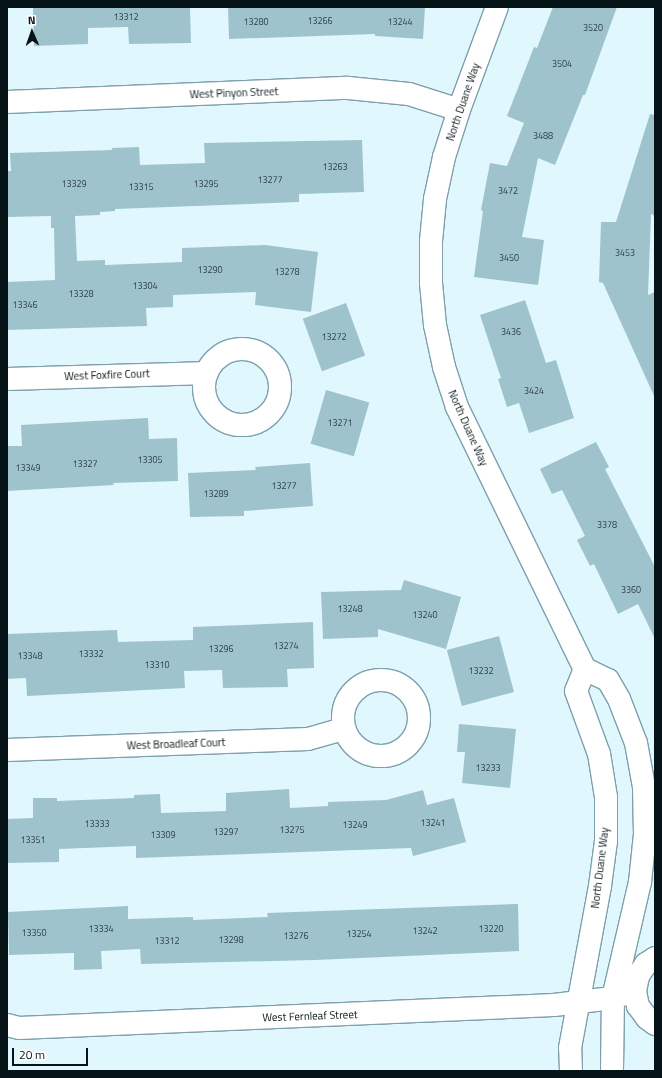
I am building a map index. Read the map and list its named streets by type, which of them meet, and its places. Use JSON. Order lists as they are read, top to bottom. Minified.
{"streets":{"street":["West Pinyon Street","North Duane Way","West Foxfire Court","West Broadleaf Court","West Fernleaf Street"]},"crossings":[["West Pinyon Street","North Duane Way"],["North Duane Way","West Fernleaf Street"]],"house_numbers":["13312","13266","13280","13244","3520","3504","3488","13263","13277","13329","13295","13315","3472","3453","3450","13290","13278","13304","13328","13346","3436","13272","3424","13271","13305","13327","13349","13277","13289","3378","3360","13248","13240","13274","13296","13332","13348","13310","13232","13233","13241","13333","13249","13275","13297","13309","13351","13334","13220","13242","13350","13254","13276","13298","13312"],"scale_bar":"20 m","north":"top"}
